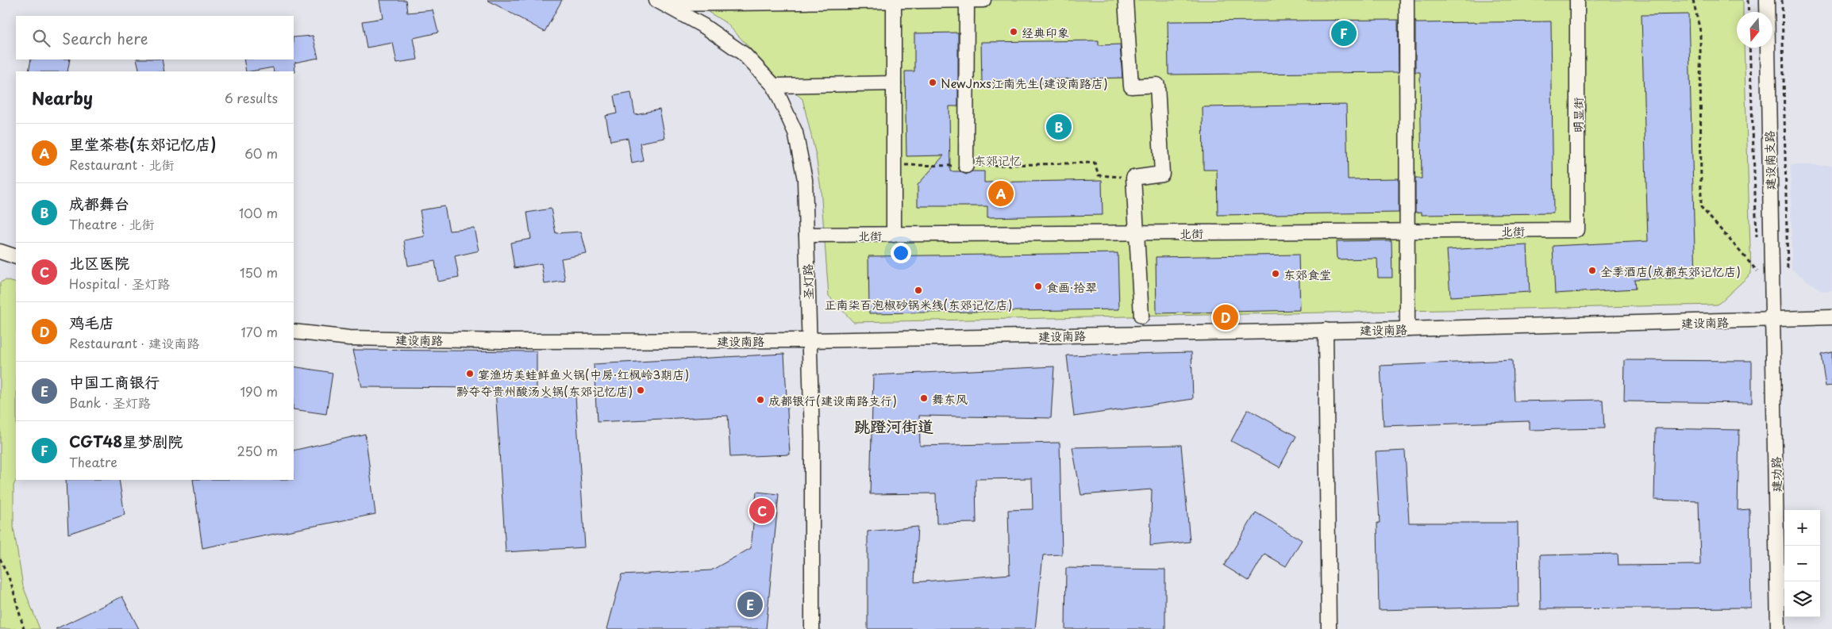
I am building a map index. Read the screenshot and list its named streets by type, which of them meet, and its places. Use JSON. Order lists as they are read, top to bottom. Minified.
{"streets":{"street":["明显街","建设南支路","北街","圣灯路","建设南路","建功路"]},"crossings":[["明显街","北街"],["建设南支路","建设南路"],["建设南支路","建功路"],["北街","圣灯路"],["圣灯路","建设南路"],["建设南路","建功路"]],"districts":["跳蹬河街道"],"parks":["东郊记忆"],"places":["经典印象","NewJnxs江南先生(建设南路店)","全季酒店(成都东郊记忆店)","东郊食堂","食画·拾翠","正南柒百泡椒砂锅米线(东郊记忆店)","宴渔坊美蛙鲜鱼火锅(中房·红枫岭3期店)","黔夺夺贵州酸汤火锅(东郊记忆店)","舞东风","成都银行(建设南路支行)"],"north":"bottom","page":{"search":"Search here","pins":["F","B","A","D","C","E"],"heading":["Nearby","6 results"],"list":[{"mark":"A","name":"里堂茶巷(东郊记忆店)","note":"Restaurant · 北街","value":"60 m"},{"mark":"B","name":"成都舞台","note":"Theatre · 北街","value":"100 m"},{"mark":"C","name":"北区医院","note":"Hospital · 圣灯路","value":"150 m"},{"mark":"D","name":"鸡毛店","note":"Restaurant · 建设南路","value":"170 m"},{"mark":"E","name":"中国工商银行","note":"Bank · 圣灯路","value":"190 m"},{"mark":"F","name":"CGT48星梦剧院","note":"Theatre","value":"250 m"}],"map_buttons":["+","−"]}}
